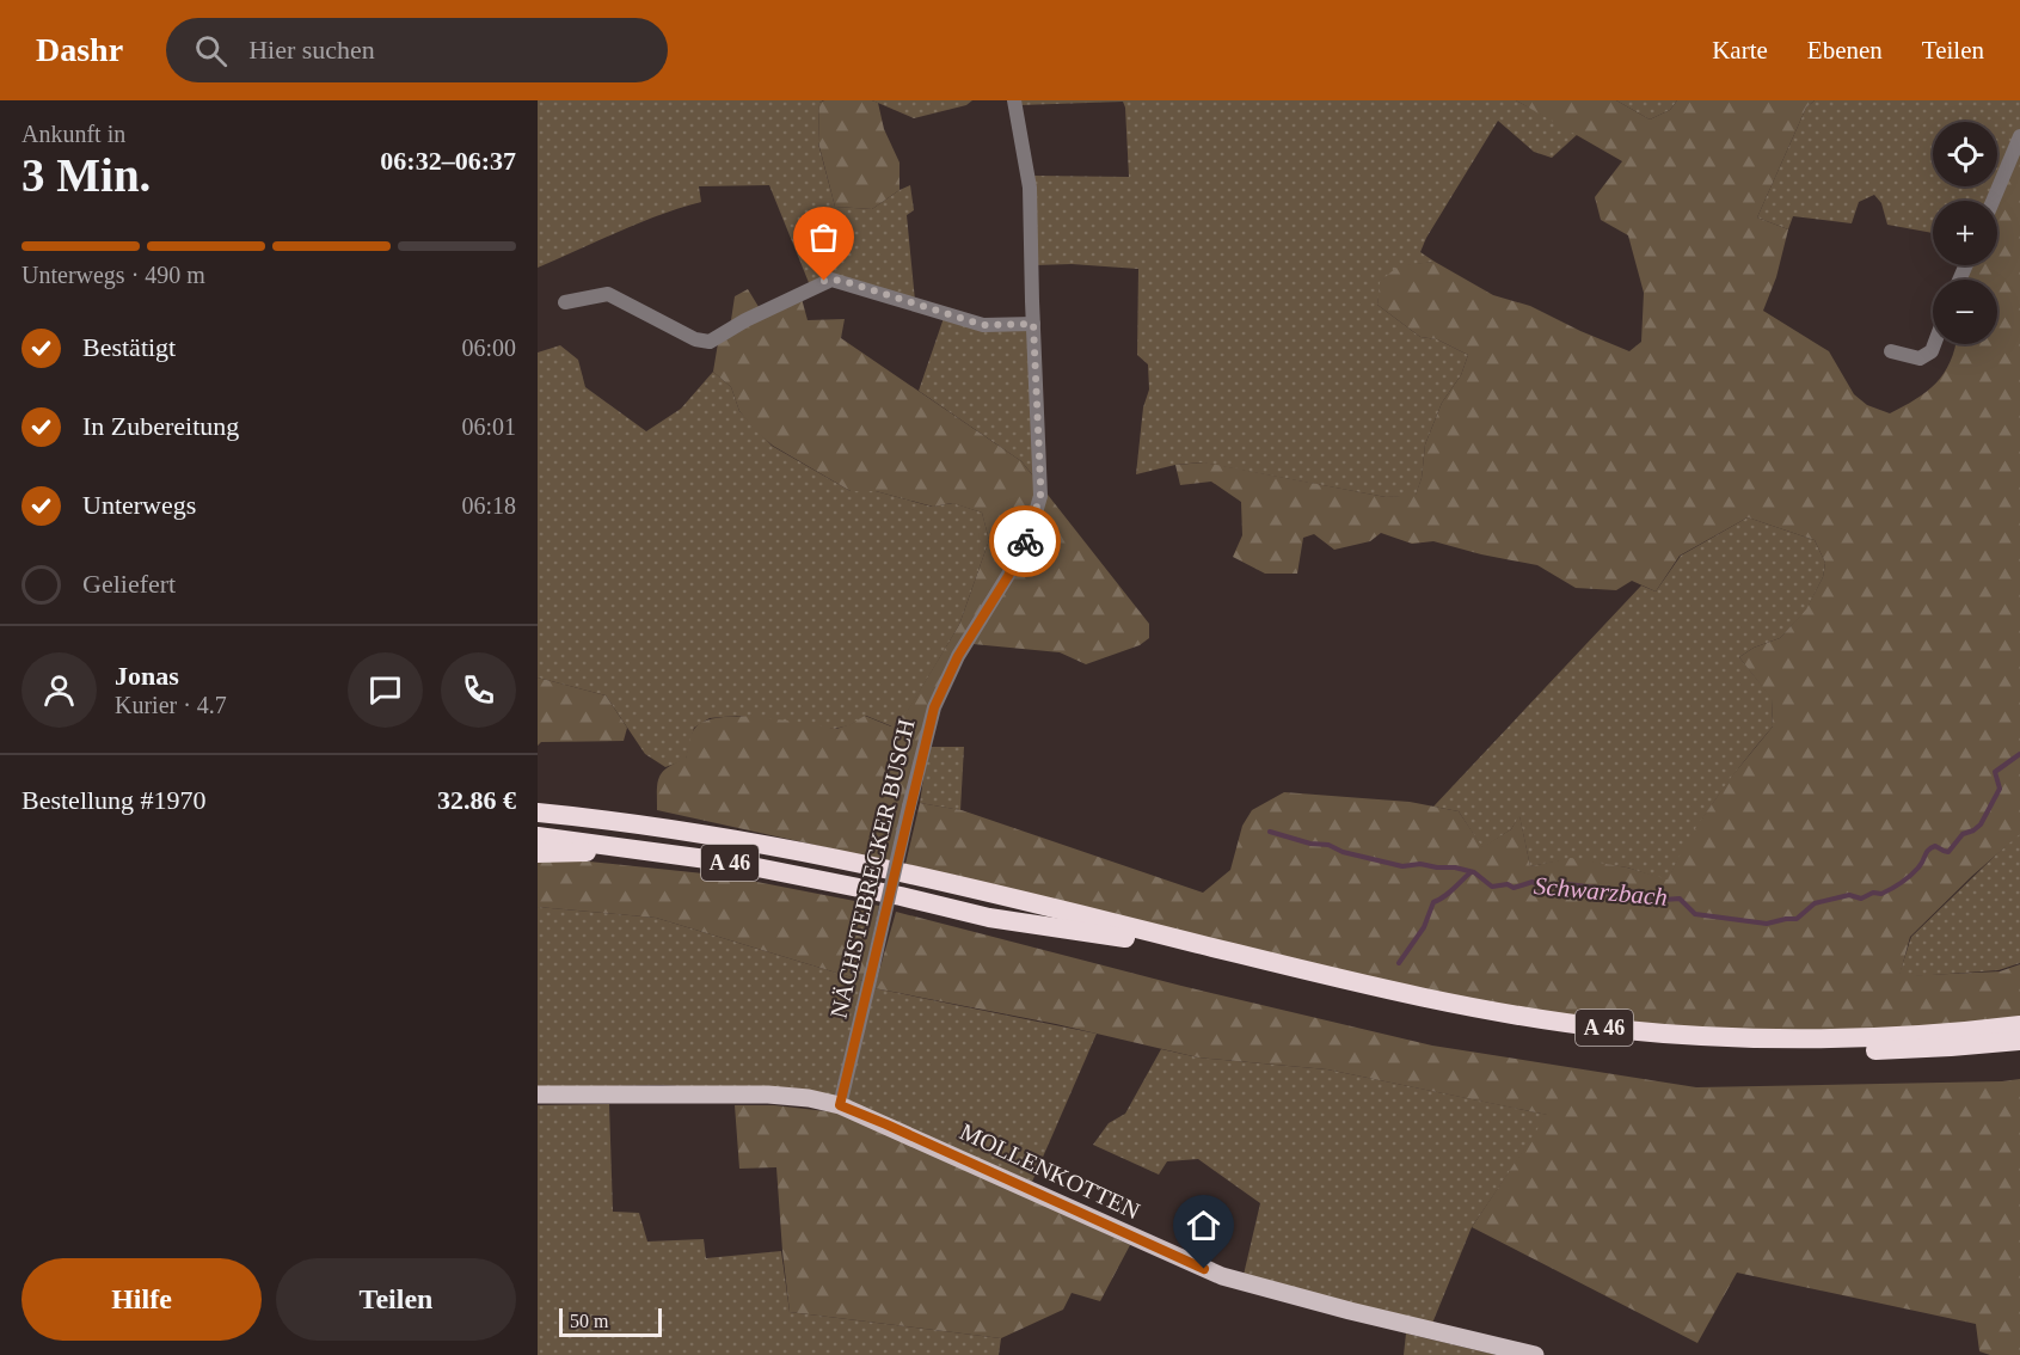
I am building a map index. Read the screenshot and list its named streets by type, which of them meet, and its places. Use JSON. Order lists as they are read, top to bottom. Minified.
{"streets":{"highway":["A 46"],"main road":["MOLLENKOTTEN"],"street":["NÄCHSTEBRECKER BUSCH"]},"crossings":[["NÄCHSTEBRECKER BUSCH","MOLLENKOTTEN"]],"water":["Schwarzbach"],"scale_bar":"50 m","page":{"header":"Dashr","search":"Hier suchen","nav":["Karte","Ebenen","Teilen"],"heading":["3 Min.","Ankunft in","06:32–06:37"],"panel":["Jonas","Kurier · 4.7","Bestellung #1970","32.86 €"],"map_buttons":["+","−"],"bar":"Unterwegs · 490 m","list":[["Bestätigt","06:00"],["In Zubereitung","06:01"],["Unterwegs","06:18"],"Geliefert"],"buttons":["Hilfe","Teilen"],"scale":"50 m"}}
